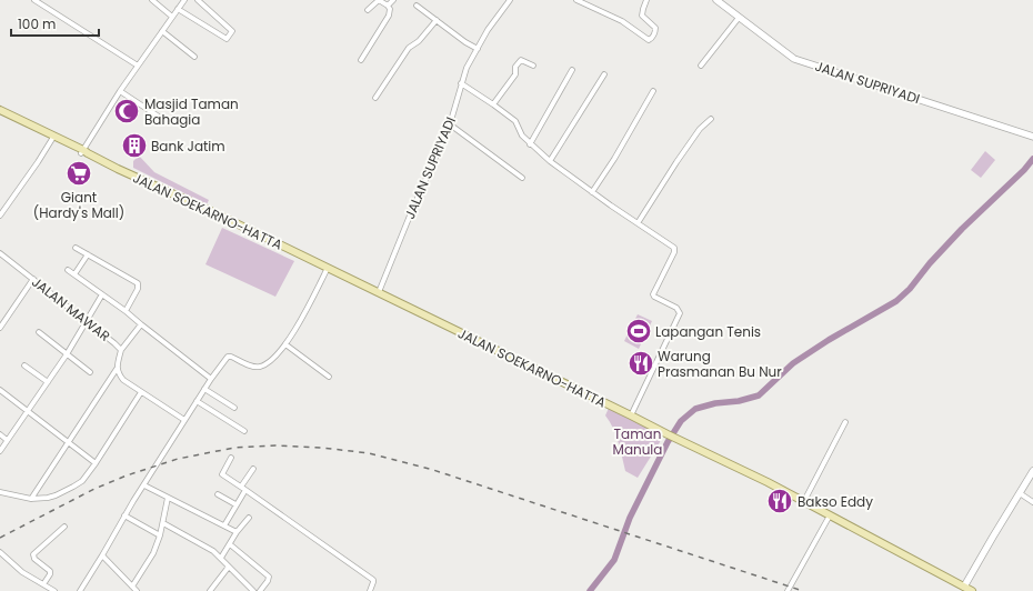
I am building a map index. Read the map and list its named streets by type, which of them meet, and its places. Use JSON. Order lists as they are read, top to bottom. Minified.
{"streets":{"main road":["JALAN SUPRIYADI","JALAN SOEKARNO-HATTA"],"street":["JALAN MAWAR"]},"crossings":[["JALAN SUPRIYADI","JALAN SOEKARNO-HATTA"]],"parks":["Taman Manula"],"places":{"mosque":["Masjid Taman Bahagia"],"building":["Bank Jatim"],"supermarket":["Giant (Hardy's Mall)"],"sports":["Lapangan Tenis"],"restaurant":["Warung Prasmanan Bu Nur","Bakso Eddy"]},"scale_bar":"100 m"}
